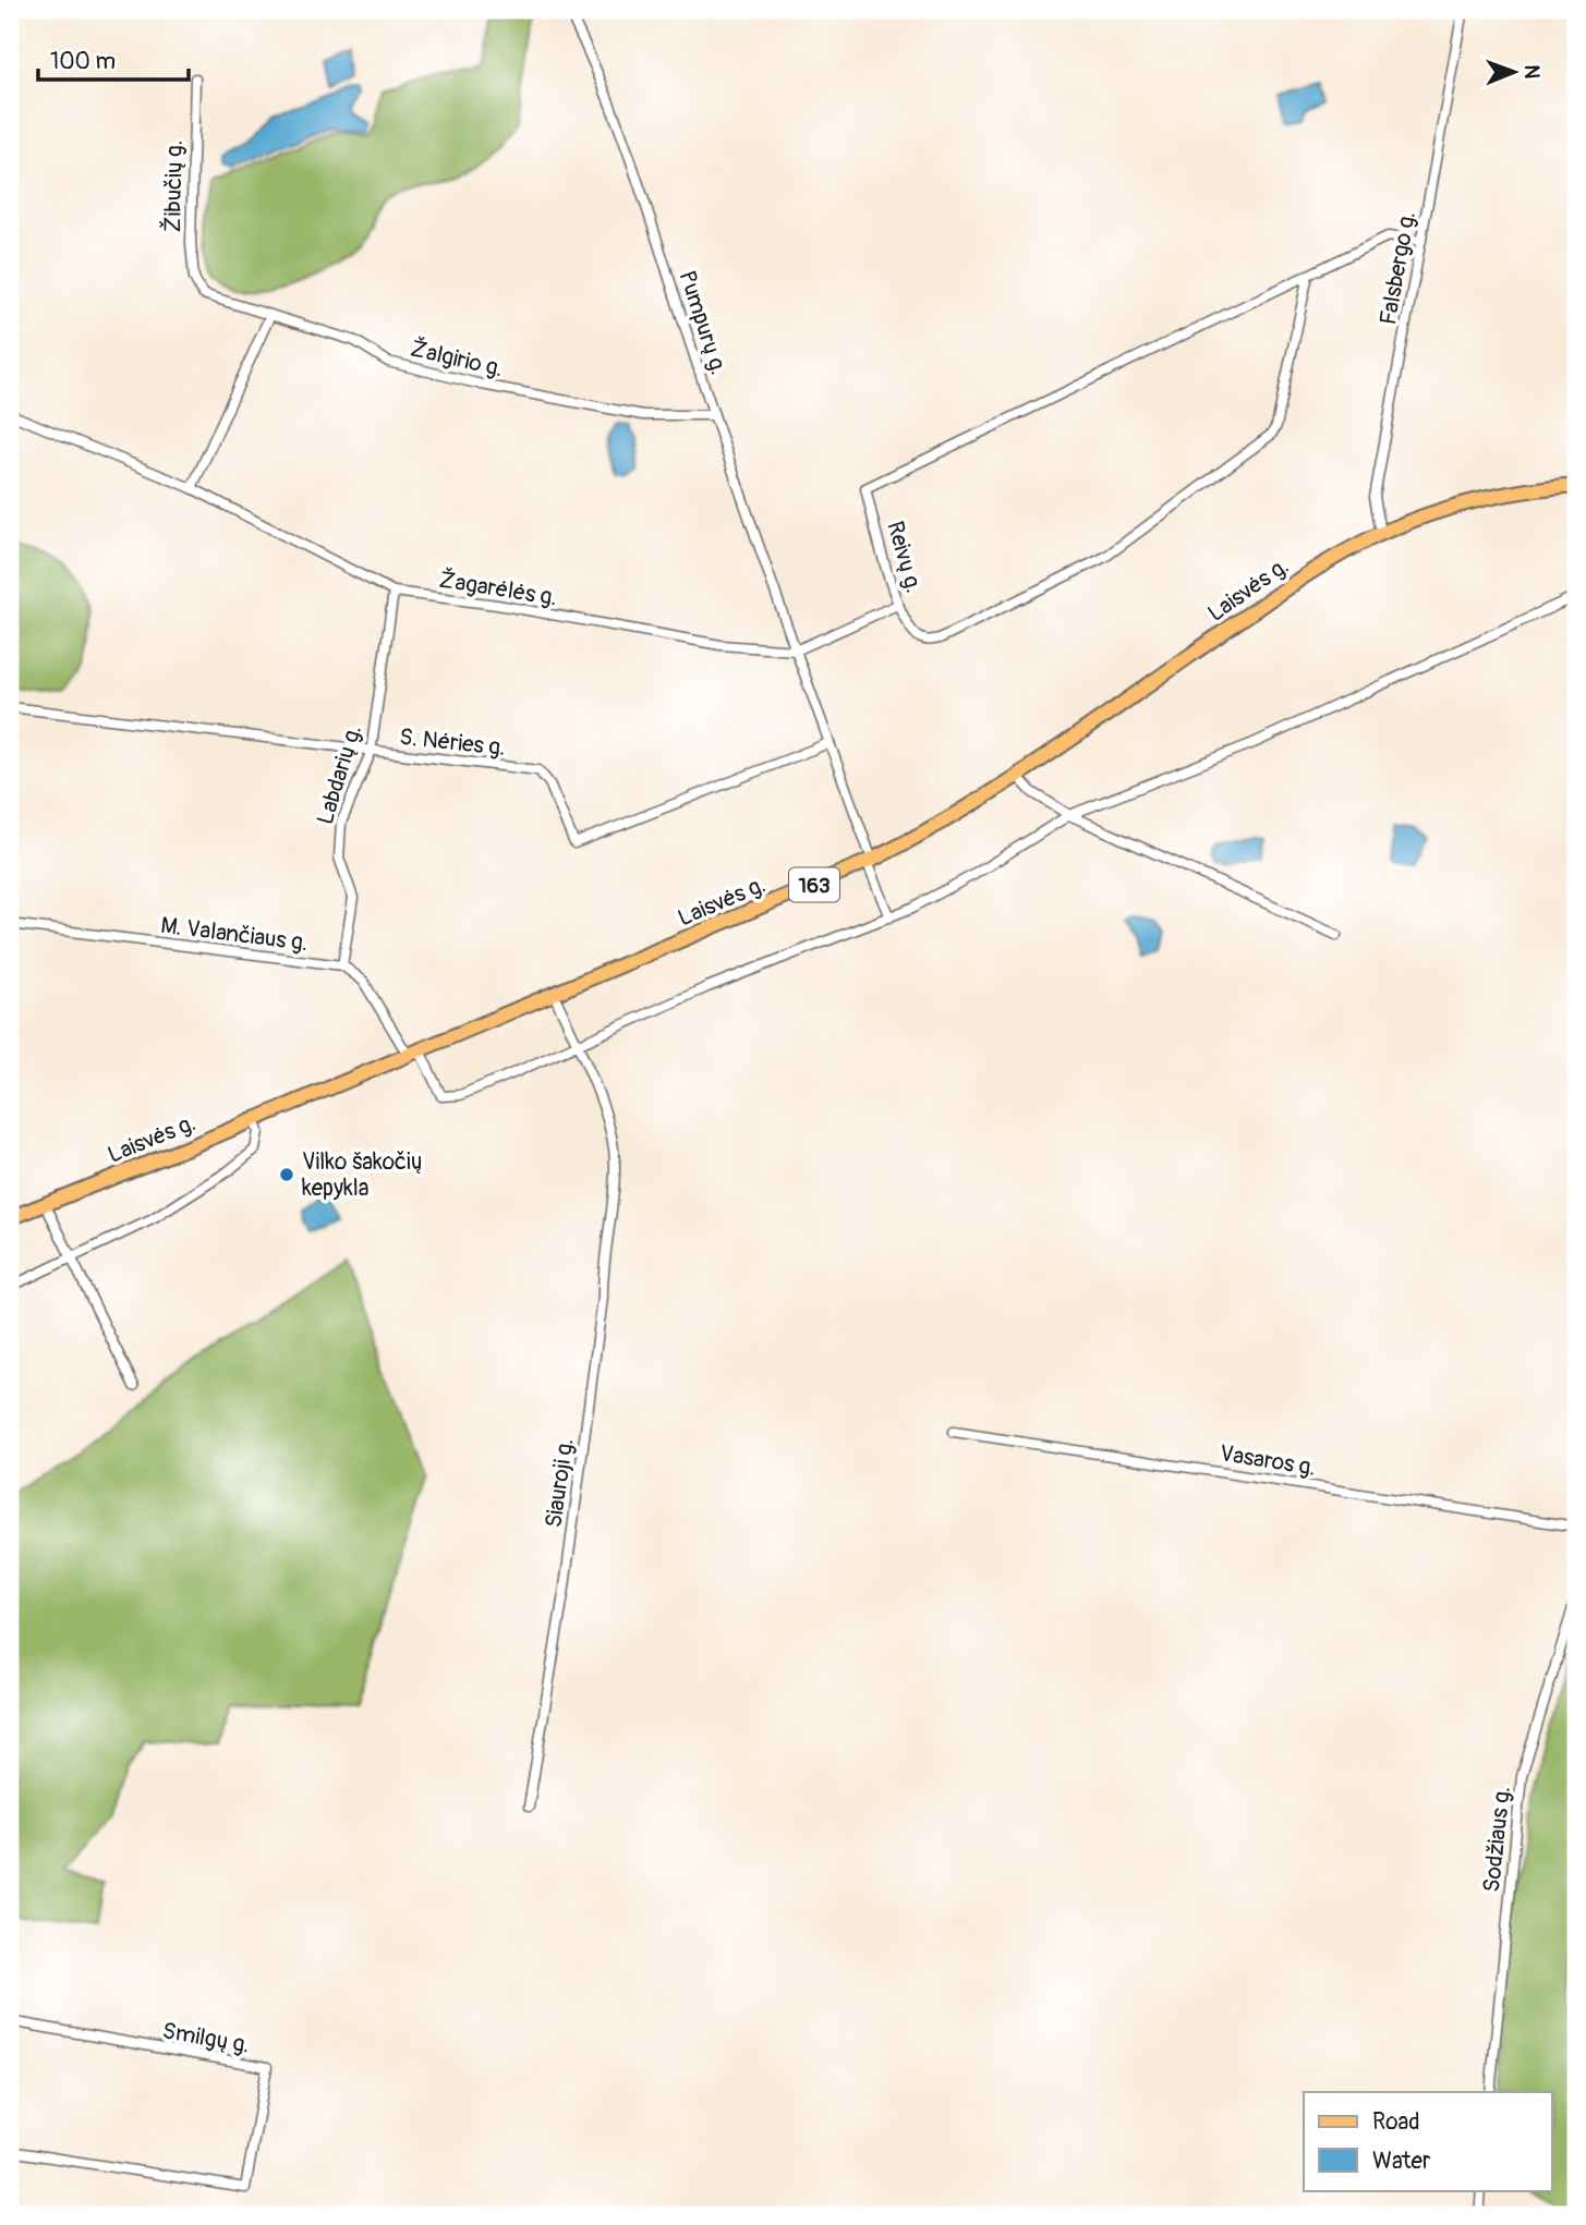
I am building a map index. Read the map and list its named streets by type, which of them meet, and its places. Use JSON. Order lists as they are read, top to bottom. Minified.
{"streets":{"main road":["Laisvės g.","163"],"street":["Žibučių g.","Falsbergo g.","Pumpurų g.","Žalgirio g.","Reivų g.","Žagarėlės g.","S. Nėries g.","Labdarių g.","M. Valančiaus g.","Vasaros g.","Siauroji g.","Sodžiaus g.","Smilgų g."]},"crossings":[["Žibučių g.","Žalgirio g."],["Falsbergo g.","Reivų g."],["Falsbergo g.","Laisvės g."],["Pumpurų g.","Žalgirio g."],["Pumpurų g.","Žagarėlės g."],["Žagarėlės g.","Labdarių g."],["Laisvės g.","Siauroji g."],["S. Nėries g.","Labdarių g."],["Labdarių g.","M. Valančiaus g."]],"places":["Vilko šakočių kepykla"],"legend":["Road","Water"],"scale_bar":"100 m","north":"right"}
